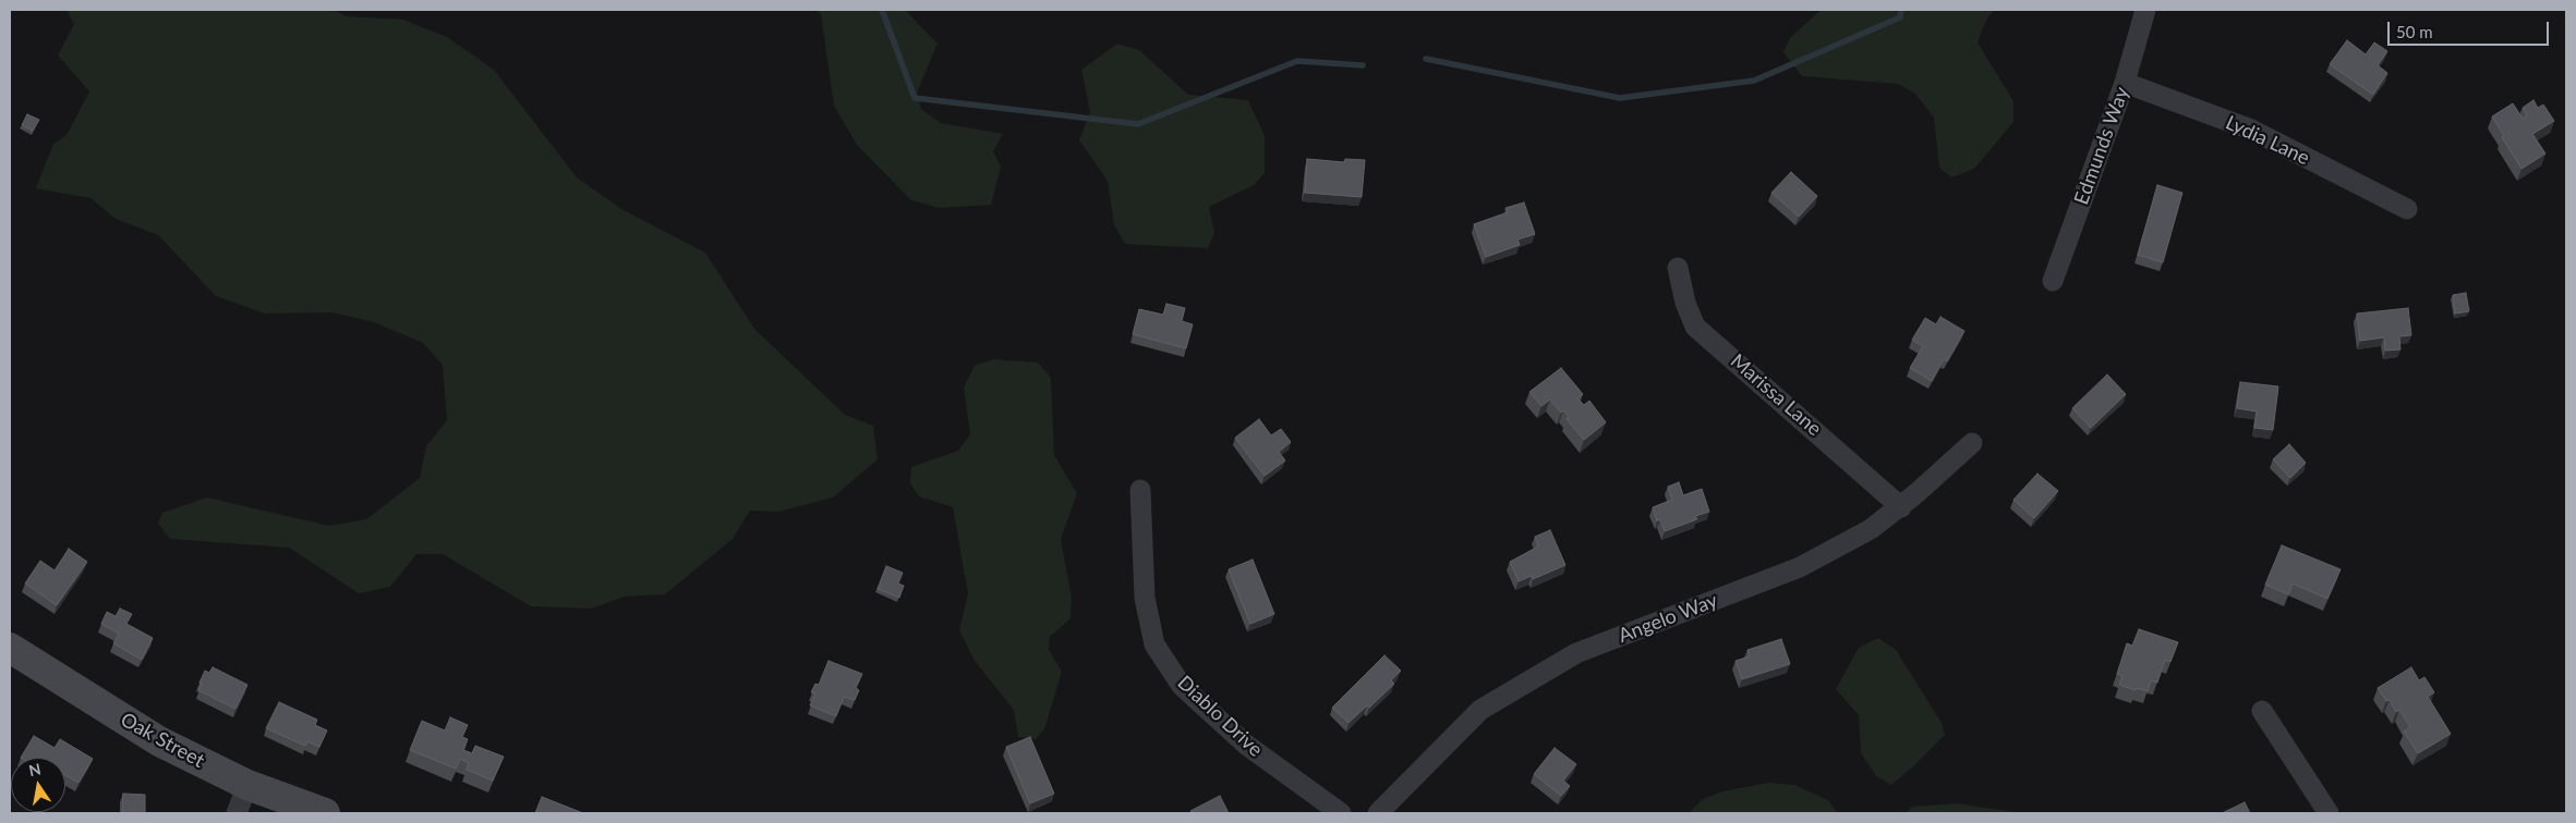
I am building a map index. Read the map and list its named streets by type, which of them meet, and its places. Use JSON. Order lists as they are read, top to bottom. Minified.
{"streets":{"main road":["Oak Street"],"street":["Lydia Lane","Edmunds Way","Marissa Lane","Angelo Way","Diablo Drive"]},"crossings":[["Lydia Lane","Edmunds Way"],["Marissa Lane","Angelo Way"]],"scale_bar":"50 m","north":"top"}
